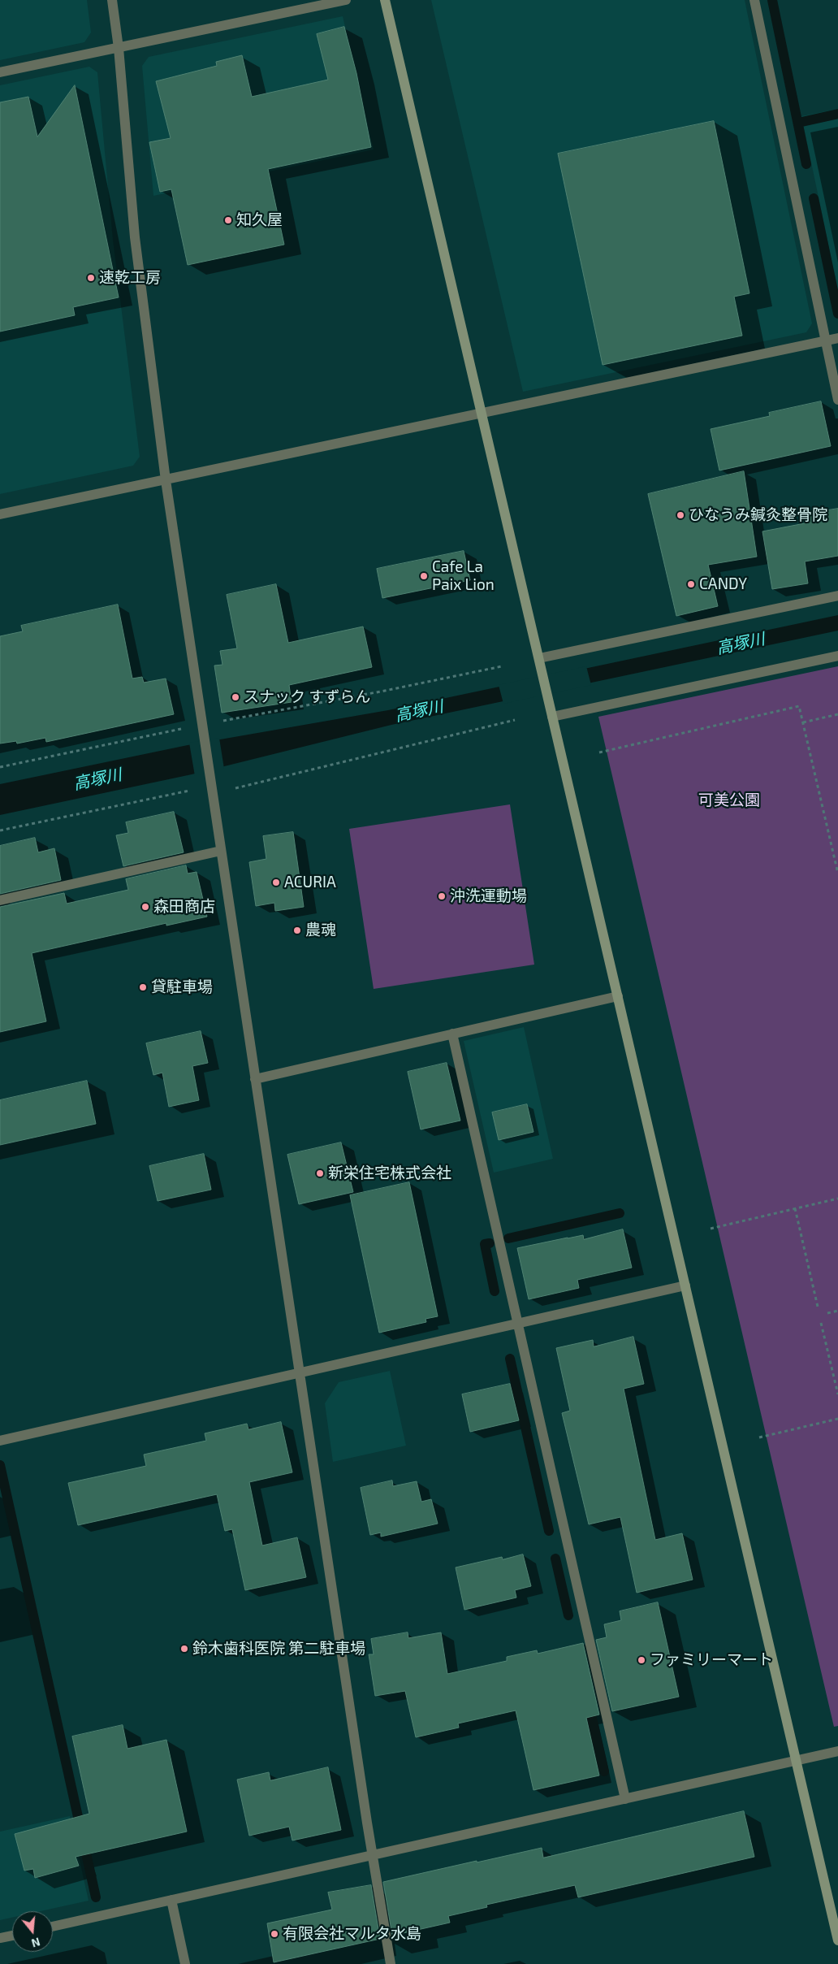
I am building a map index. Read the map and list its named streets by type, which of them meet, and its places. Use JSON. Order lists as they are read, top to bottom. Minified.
{"water":["高塚川"],"parks":["可美公園"],"places":["知久屋","速乾工房","ひなうみ鍼灸整骨院","Cafe La Paix Lion","CANDY","スナック すずらん","ACURIA","沖洗運動場","森田商店","農魂","貸駐車場","新栄住宅株式会社","鈴木歯科医院 第二駐車場","ファミリーマート","有限会社マルタ水島"],"north":"bottom"}
